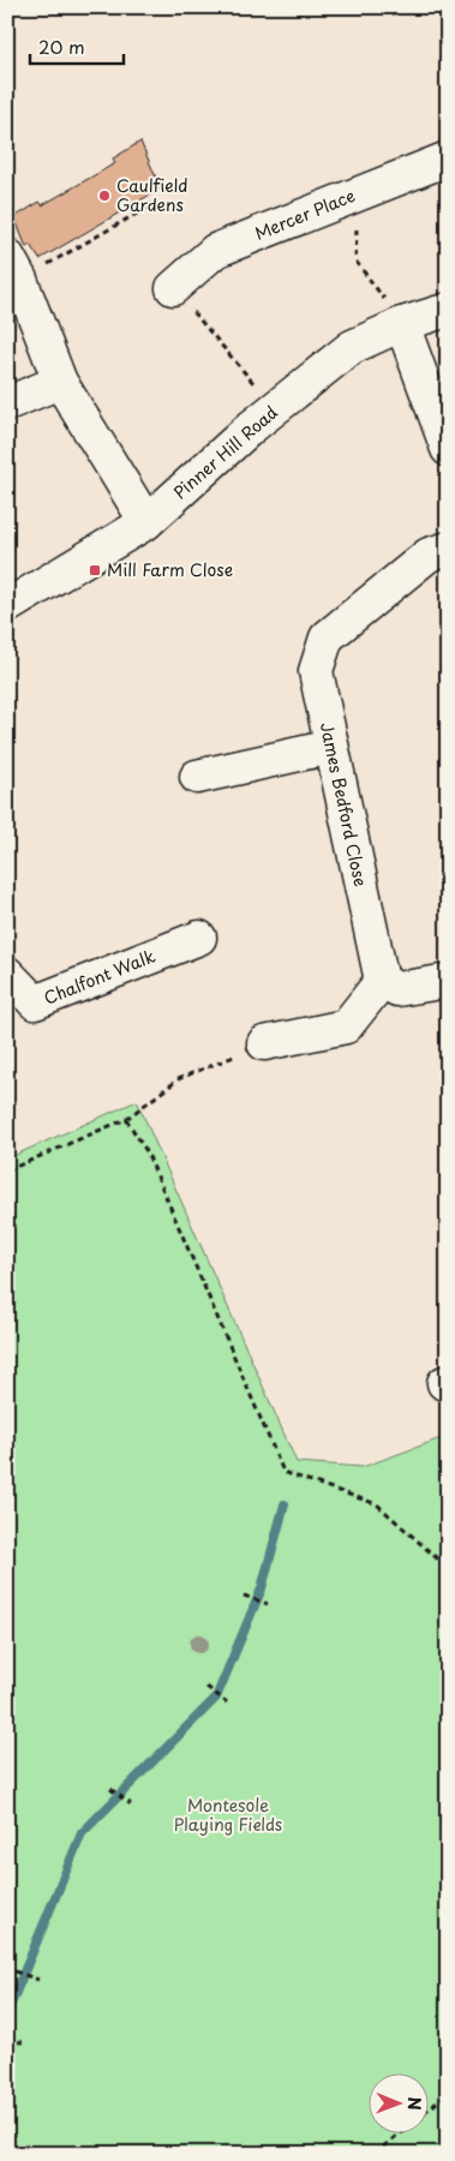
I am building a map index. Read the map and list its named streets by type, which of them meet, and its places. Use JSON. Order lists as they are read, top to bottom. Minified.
{"streets":{"street":["Mercer Place","Pinner Hill Road","James Bedford Close","Chalfont Walk"]},"parks":["Montesole Playing Fields"],"places":{"other":["Caulfield Gardens"],"transit":["Mill Farm Close"]},"scale_bar":"20 m","north":"right"}
